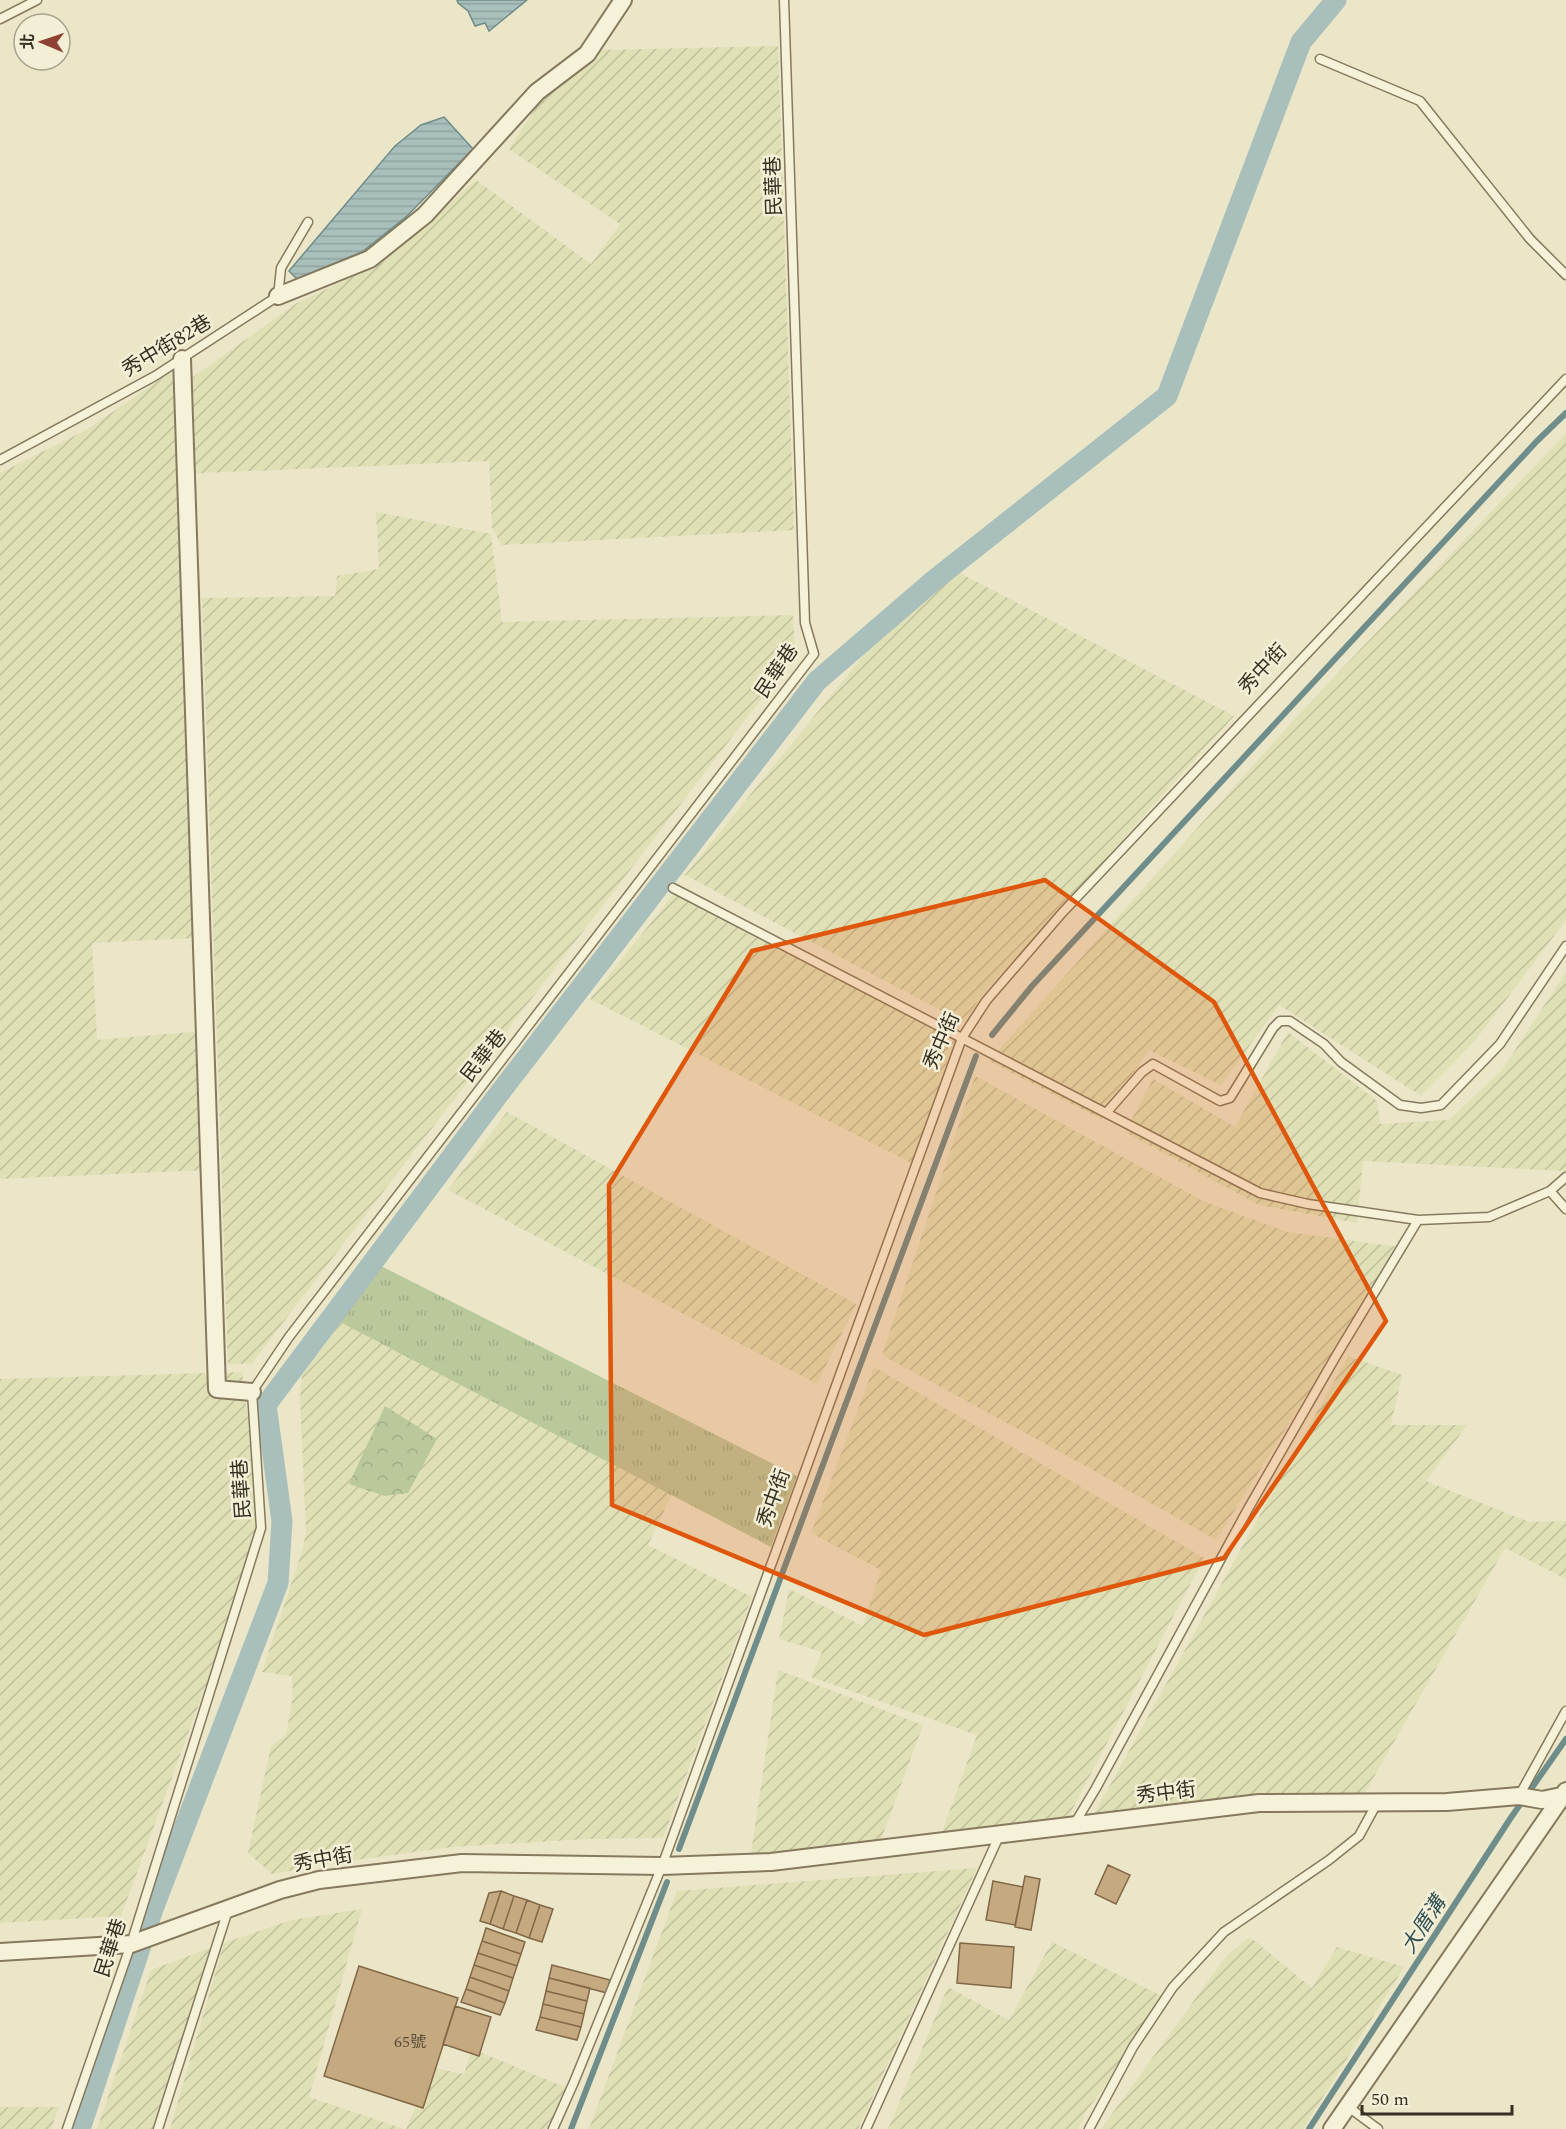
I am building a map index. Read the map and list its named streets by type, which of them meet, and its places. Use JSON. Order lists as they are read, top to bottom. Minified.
{"streets":{"street":["秀中街"],"lane":["民華巷","秀中街82巷"]},"crossings":[["民華巷","秀中街"]],"water":["大厝溝"],"house_numbers":["65號"],"scale_bar":"50 m","north":"left"}
